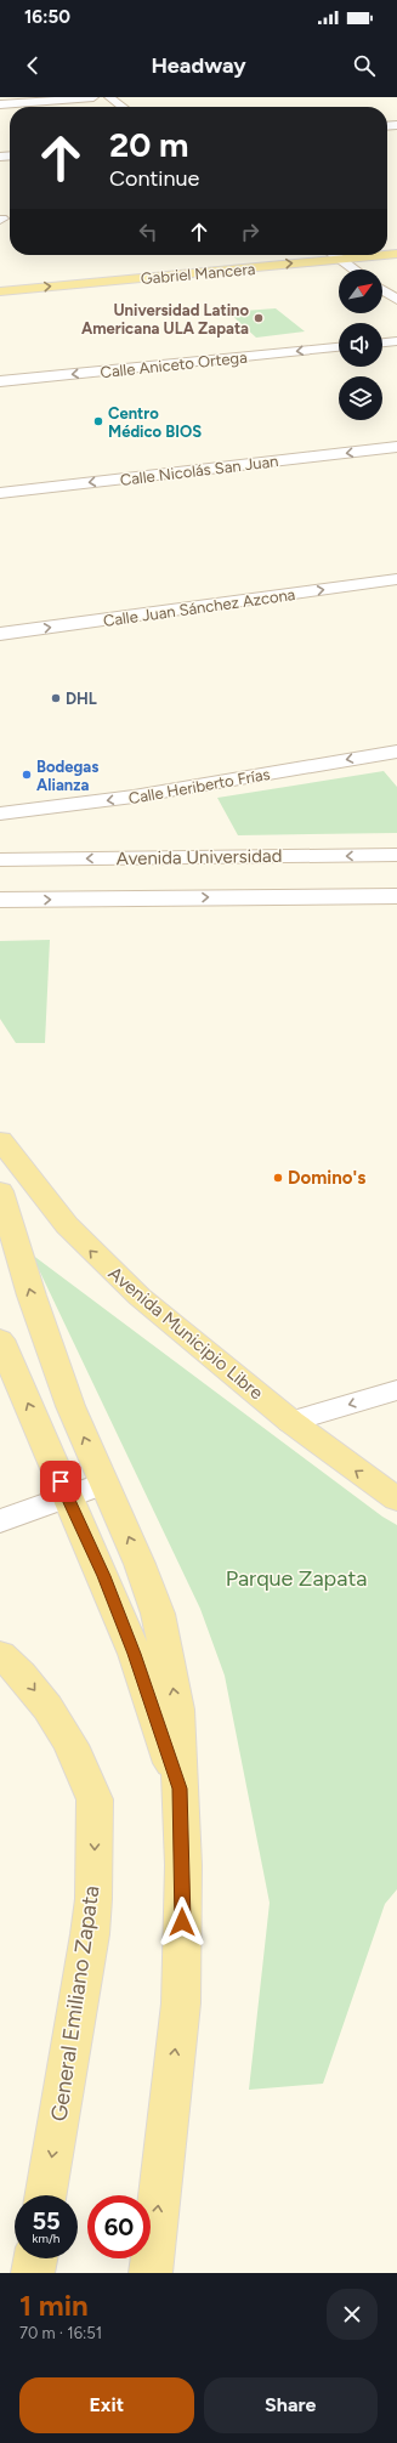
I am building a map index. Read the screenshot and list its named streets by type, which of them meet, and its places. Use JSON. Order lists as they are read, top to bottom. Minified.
{"streets":{"main road":["Gabriel Mancera","Avenida Municipio Libre","General Emiliano Zapata"],"street":["Calle Aniceto Ortega","Calle Nicolás San Juan","Calle Juan Sánchez Azcona","Calle Heriberto Frías","Avenida Universidad"]},"one_way":["Gabriel Mancera","Calle Aniceto Ortega","Calle Nicolás San Juan","Calle Juan Sánchez Azcona"],"parks":["Parque Zapata"],"places":["Universidad Latino Americana ULA Zapata","Centro Médico BIOS","DHL","Bodegas Alianza","Domino's"],"north":"top right","page":{"status":"16:50","header":"Headway","turn":["20 m","Continue"],"speed":"55 km/h","limit":"60","heading":["1 min","70 m · 16:51"],"buttons":["Exit","Share"]}}
